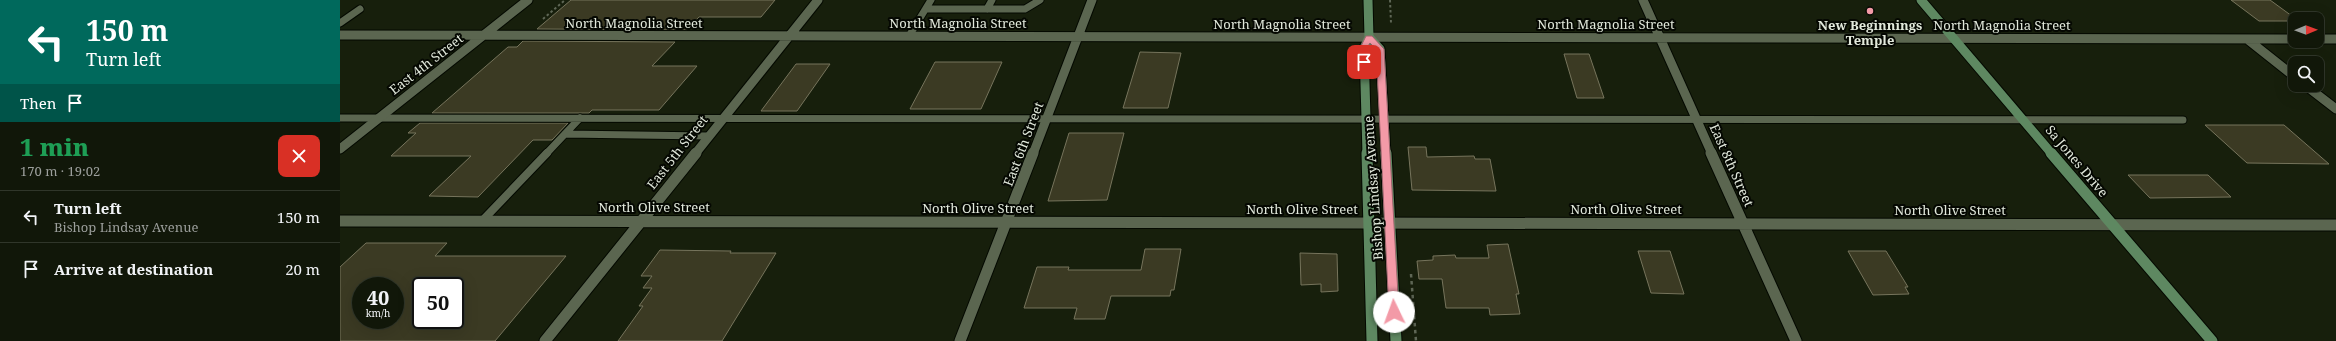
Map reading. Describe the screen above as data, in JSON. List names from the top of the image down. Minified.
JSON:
{"streets":{"main road":["Sa Jones Drive","Bishop Lindsay Avenue"],"street":["North Magnolia Street","East 4th Street","East 6th Street","East 5th Street","East 8th Street","North Olive Street"]},"crossings":[["North Magnolia Street","East 4th Street"],["North Magnolia Street","East 6th Street"],["North Magnolia Street","East 5th Street"],["North Magnolia Street","Sa Jones Drive"],["North Magnolia Street","East 8th Street"],["North Magnolia Street","Bishop Lindsay Avenue"],["East 6th Street","North Olive Street"],["East 5th Street","North Olive Street"],["Sa Jones Drive","North Olive Street"],["East 8th Street","North Olive Street"],["Bishop Lindsay Avenue","North Olive Street"]],"places":["New Beginnings Temple"],"north":"right","page":{"turn":["150 m","Turn left"],"then":"Then","heading":["1 min","170 m · 19:02"],"list":[{"name":"Turn left","note":"Bishop Lindsay Avenue","value":"150 m"},{"name":"Arrive at destination","value":"20 m"}],"speed":"40 km/h","limit":"50"}}
